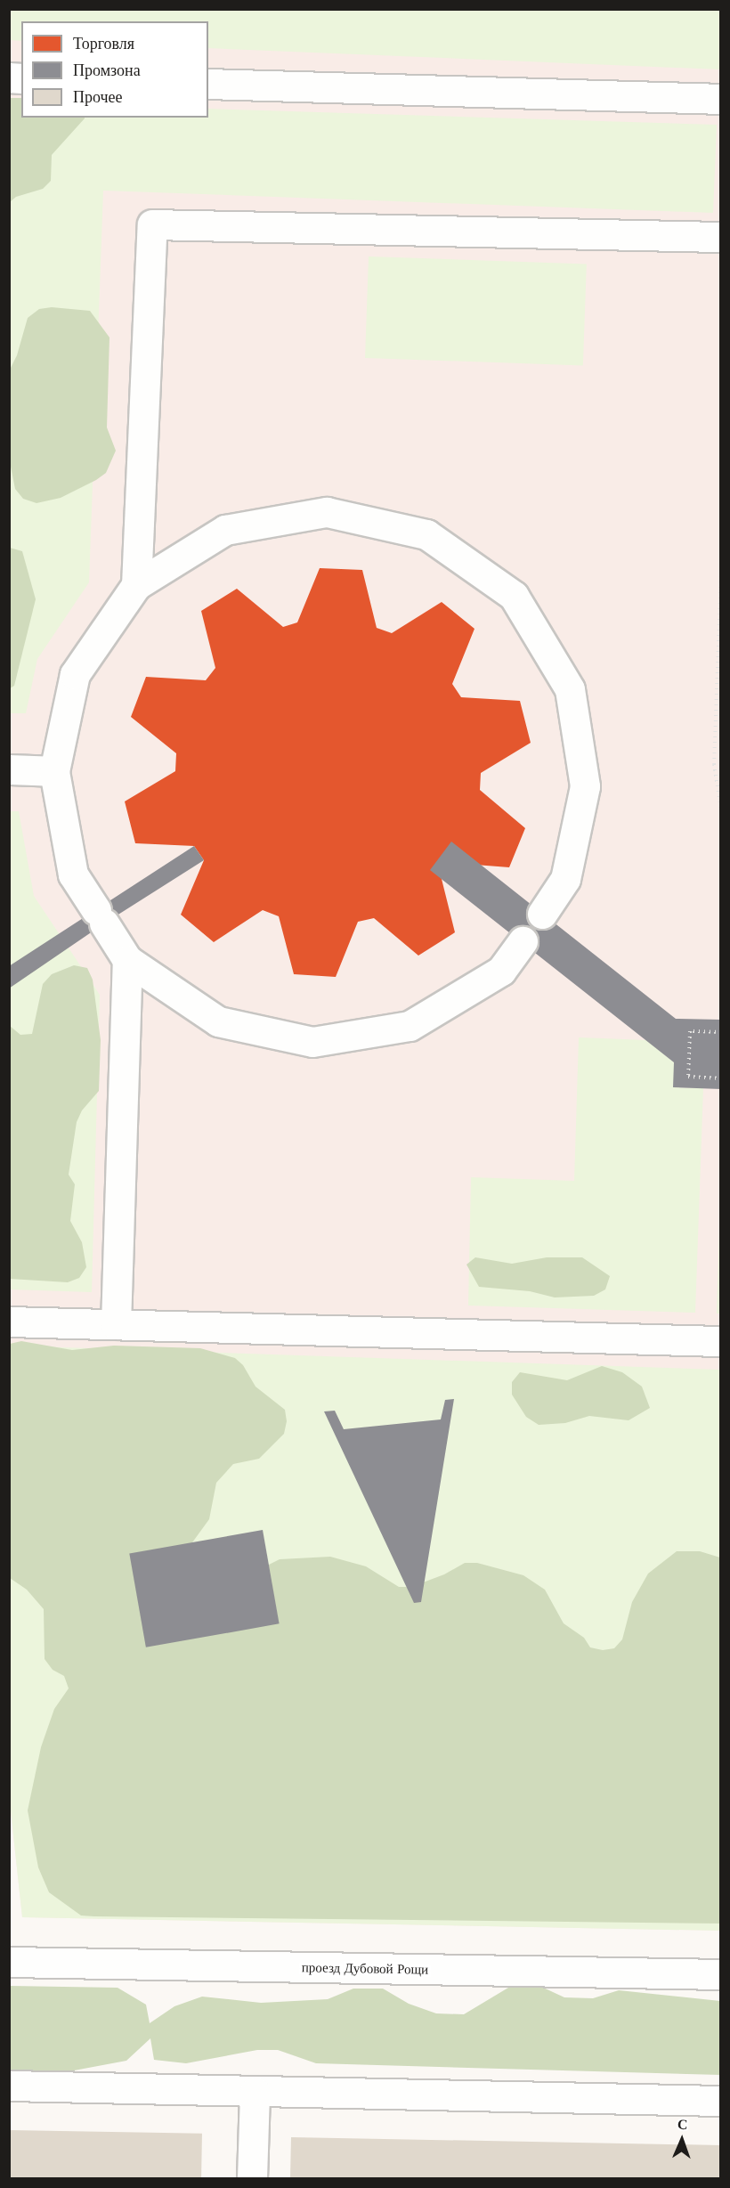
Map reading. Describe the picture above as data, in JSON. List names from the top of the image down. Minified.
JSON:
{"streets":{"street":["проезд Дубовой Рощи"]},"legend":["Торговля","Промзона","Прочее"],"north":"top"}
